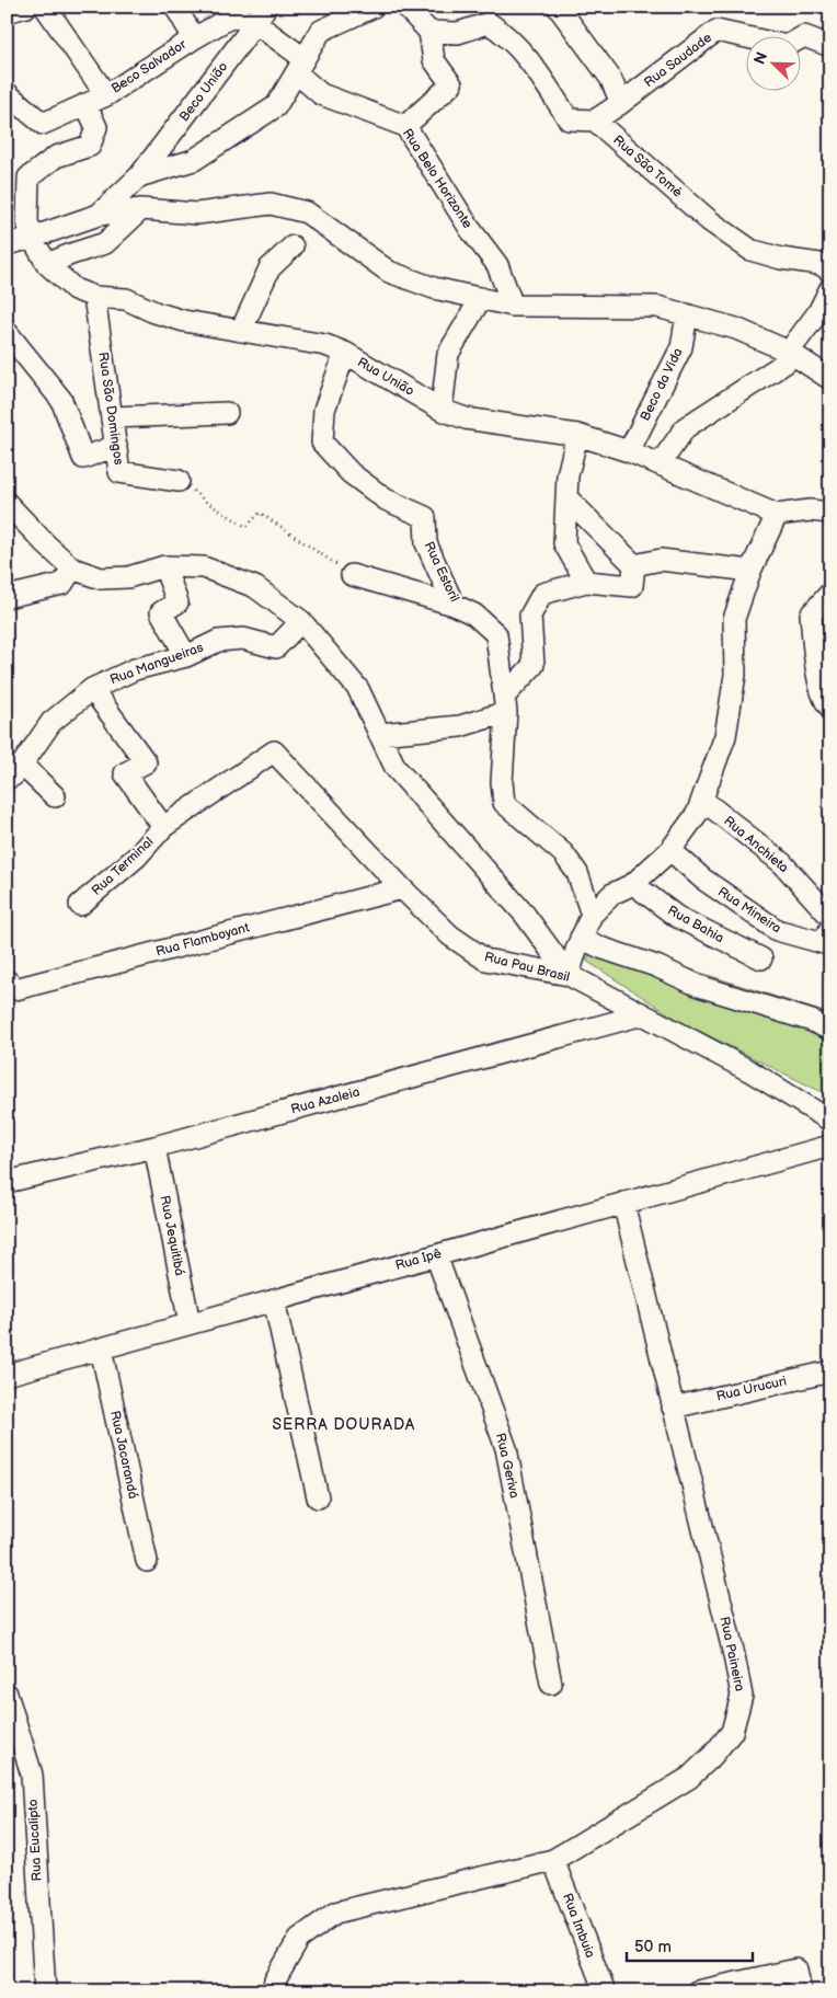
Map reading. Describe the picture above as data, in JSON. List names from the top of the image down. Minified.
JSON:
{"streets":{"street":["Rua Saudade","Beco Salvador","Beco União","Rua São Tomé","Rua Belo Horizonte","Rua União","Beco da Vida","Rua São Domingos","Rua Estoril","Rua Mangueiras","Rua Anchieta","Rua Terminal","Rua Mineira","Rua Bahia","Rua Flamboyant","Rua Pau Brasil","Rua Azaleia","Rua Jequitibá","Rua Ipê","Rua Urucuri","Rua Jacarandá","Rua Geriva","Rua Paineira","Rua Eucalipto","Rua Imbuia"]},"crossings":[["Beco Salvador","Beco União"],["Beco Salvador","Rua Belo Horizonte"],["Beco União","Rua Belo Horizonte"],["Rua União","Beco da Vida"],["Rua União","Rua São Domingos"],["Rua União","Rua Estoril"],["Rua Terminal","Rua Pau Brasil"],["Rua Flamboyant","Rua Pau Brasil"],["Rua Pau Brasil","Rua Azaleia"],["Rua Azaleia","Rua Jequitibá"],["Rua Jequitibá","Rua Ipê"],["Rua Ipê","Rua Jacarandá"],["Rua Ipê","Rua Geriva"],["Rua Ipê","Rua Paineira"],["Rua Urucuri","Rua Paineira"],["Rua Paineira","Rua Imbuia"]],"districts":["SERRA DOURADA"],"scale_bar":"50 m","north":"top left"}
